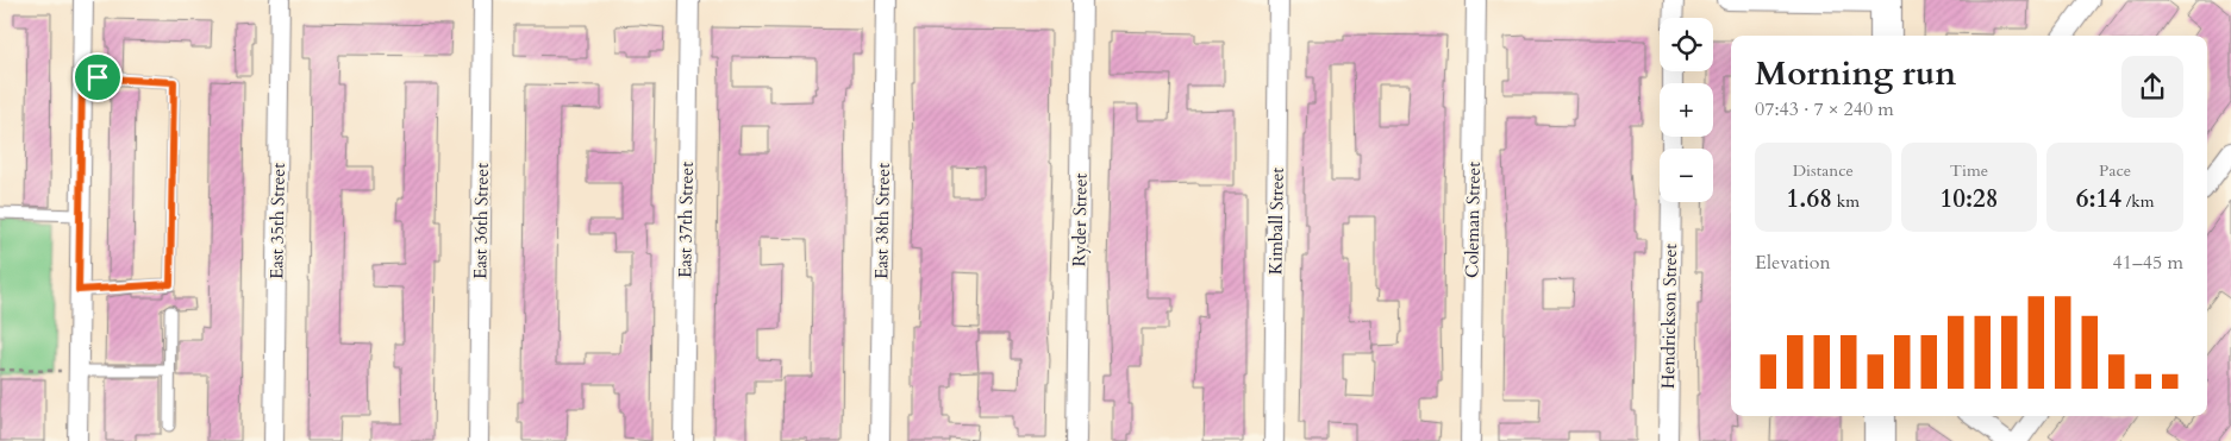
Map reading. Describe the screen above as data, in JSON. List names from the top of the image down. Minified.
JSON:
{"streets":{"street":["East 37th Street","Ryder Street","Coleman Street","East 35th Street","East 36th Street","East 38th Street","Kimball Street","Hendrickson Street"]},"page":{"map_buttons":["+","−"],"heading":["Morning run","07:43 · 7 × 240 m"],"stats":[["Distance","1.68 km"],["Time","10:28"],["Pace","6:14 /km"]],"chart":["Elevation","41–45 m"]}}
